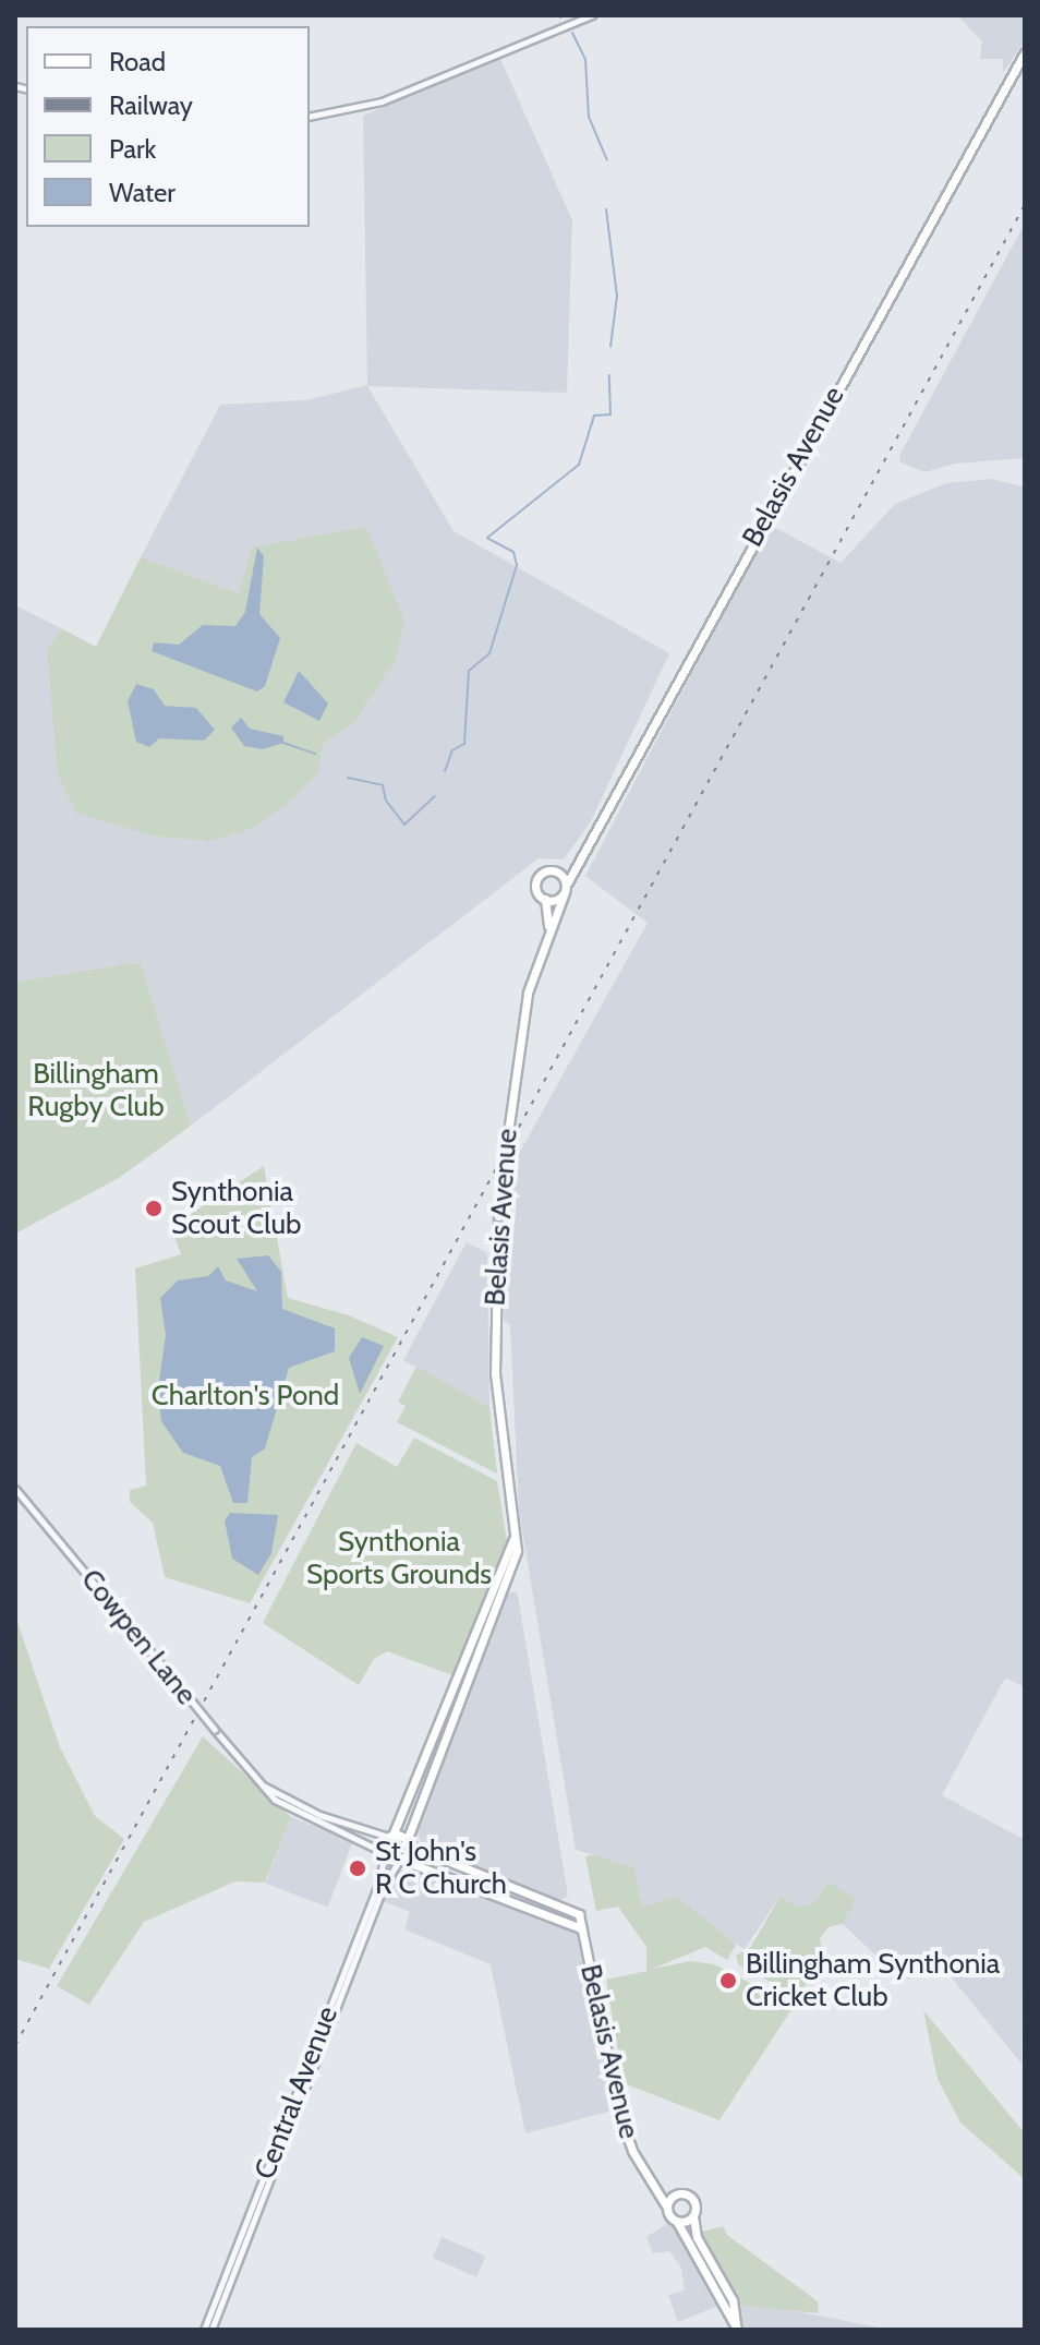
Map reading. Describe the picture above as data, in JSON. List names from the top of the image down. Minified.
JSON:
{"streets":{"main road":["Belasis Avenue","Central Avenue"],"street":["Cowpen Lane"]},"crossings":[["Belasis Avenue","Central Avenue"],["Cowpen Lane","Central Avenue"]],"parks":["Billingham Rugby Club","Charlton's Pond","Synthonia Sports Grounds"],"places":["Synthonia Scout Club","St John's R C Church","Billingham Synthonia Cricket Club"],"legend":["Road","Railway","Park","Water"]}
